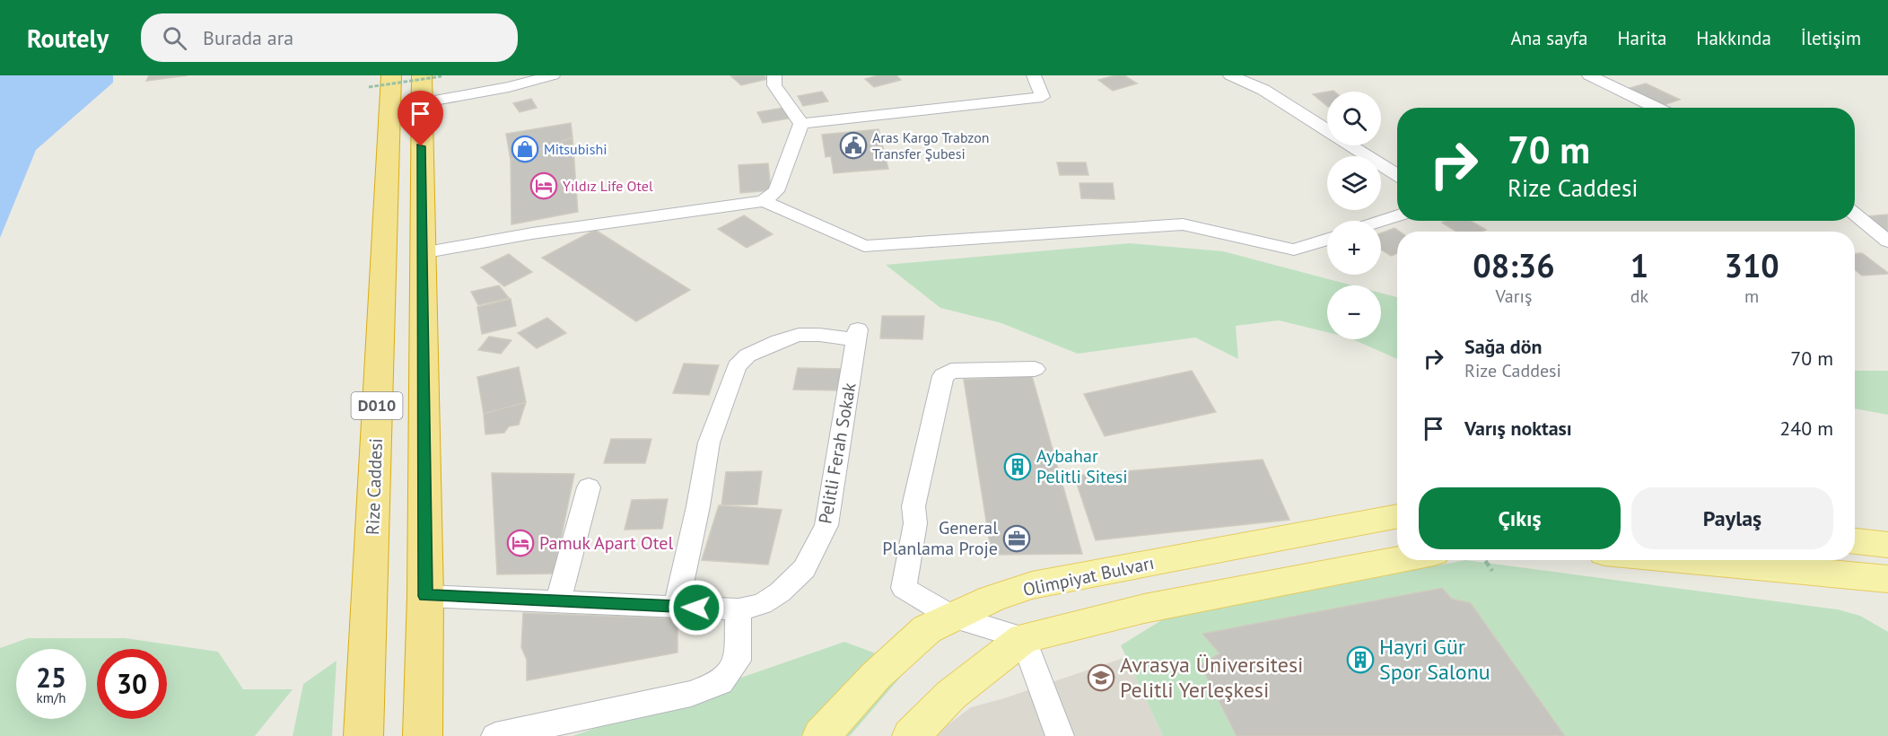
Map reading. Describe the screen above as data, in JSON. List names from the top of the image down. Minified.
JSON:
{"streets":{"highway":["D010","Rize Caddesi"],"main road":["Olimpiyat Bulvarı"],"street":["Pelitli Ferah Sokak"]},"crossings":[["D010","Pelitli Ferah Sokak"]],"places":{"public building":["Aras Kargo Trabzon Transfer Şubesi"],"shop":["Mitsubishi"],"hotel":["Yıldız Life Otel","Pamuk Apart Otel"],"building":["Aybahar Pelitli Sitesi","Hayri Gür Spor Salonu"],"office":["General Planlama Proje"],"school or university":["Avrasya Üniversitesi Pelitli Yerleşkesi"]},"page":{"header":"Routely","search":"Burada ara","nav":["Ana sayfa","Harita","Hakkında","İletişim"],"map_buttons":["+","−"],"turn":["70 m","Rize Caddesi"],"eta":["08:36","Varış","1","dk","310","m"],"list":[{"name":"Sağa dön","note":"Rize Caddesi","value":"70 m"},{"name":"Varış noktası","value":"240 m"}],"buttons":["Çıkış","Paylaş"],"speed":"25 km/h","limit":"30"}}
